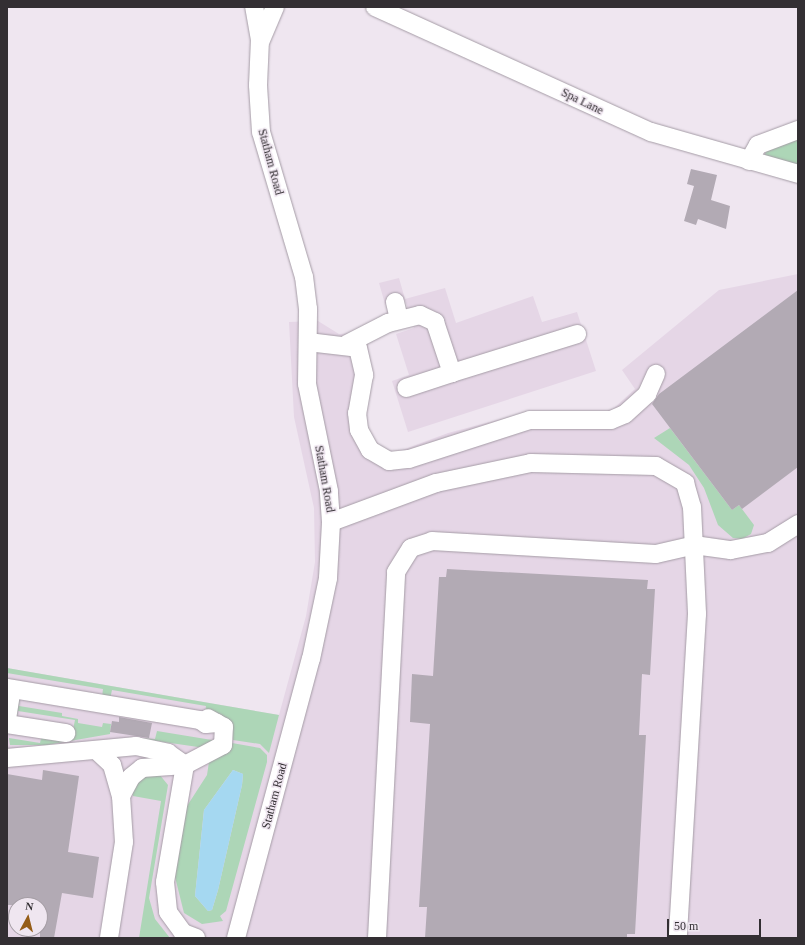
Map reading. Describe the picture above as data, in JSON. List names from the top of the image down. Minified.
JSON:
{"streets":{"street":["Spa Lane","Statham Road"]},"scale_bar":"50 m","north":"top"}
